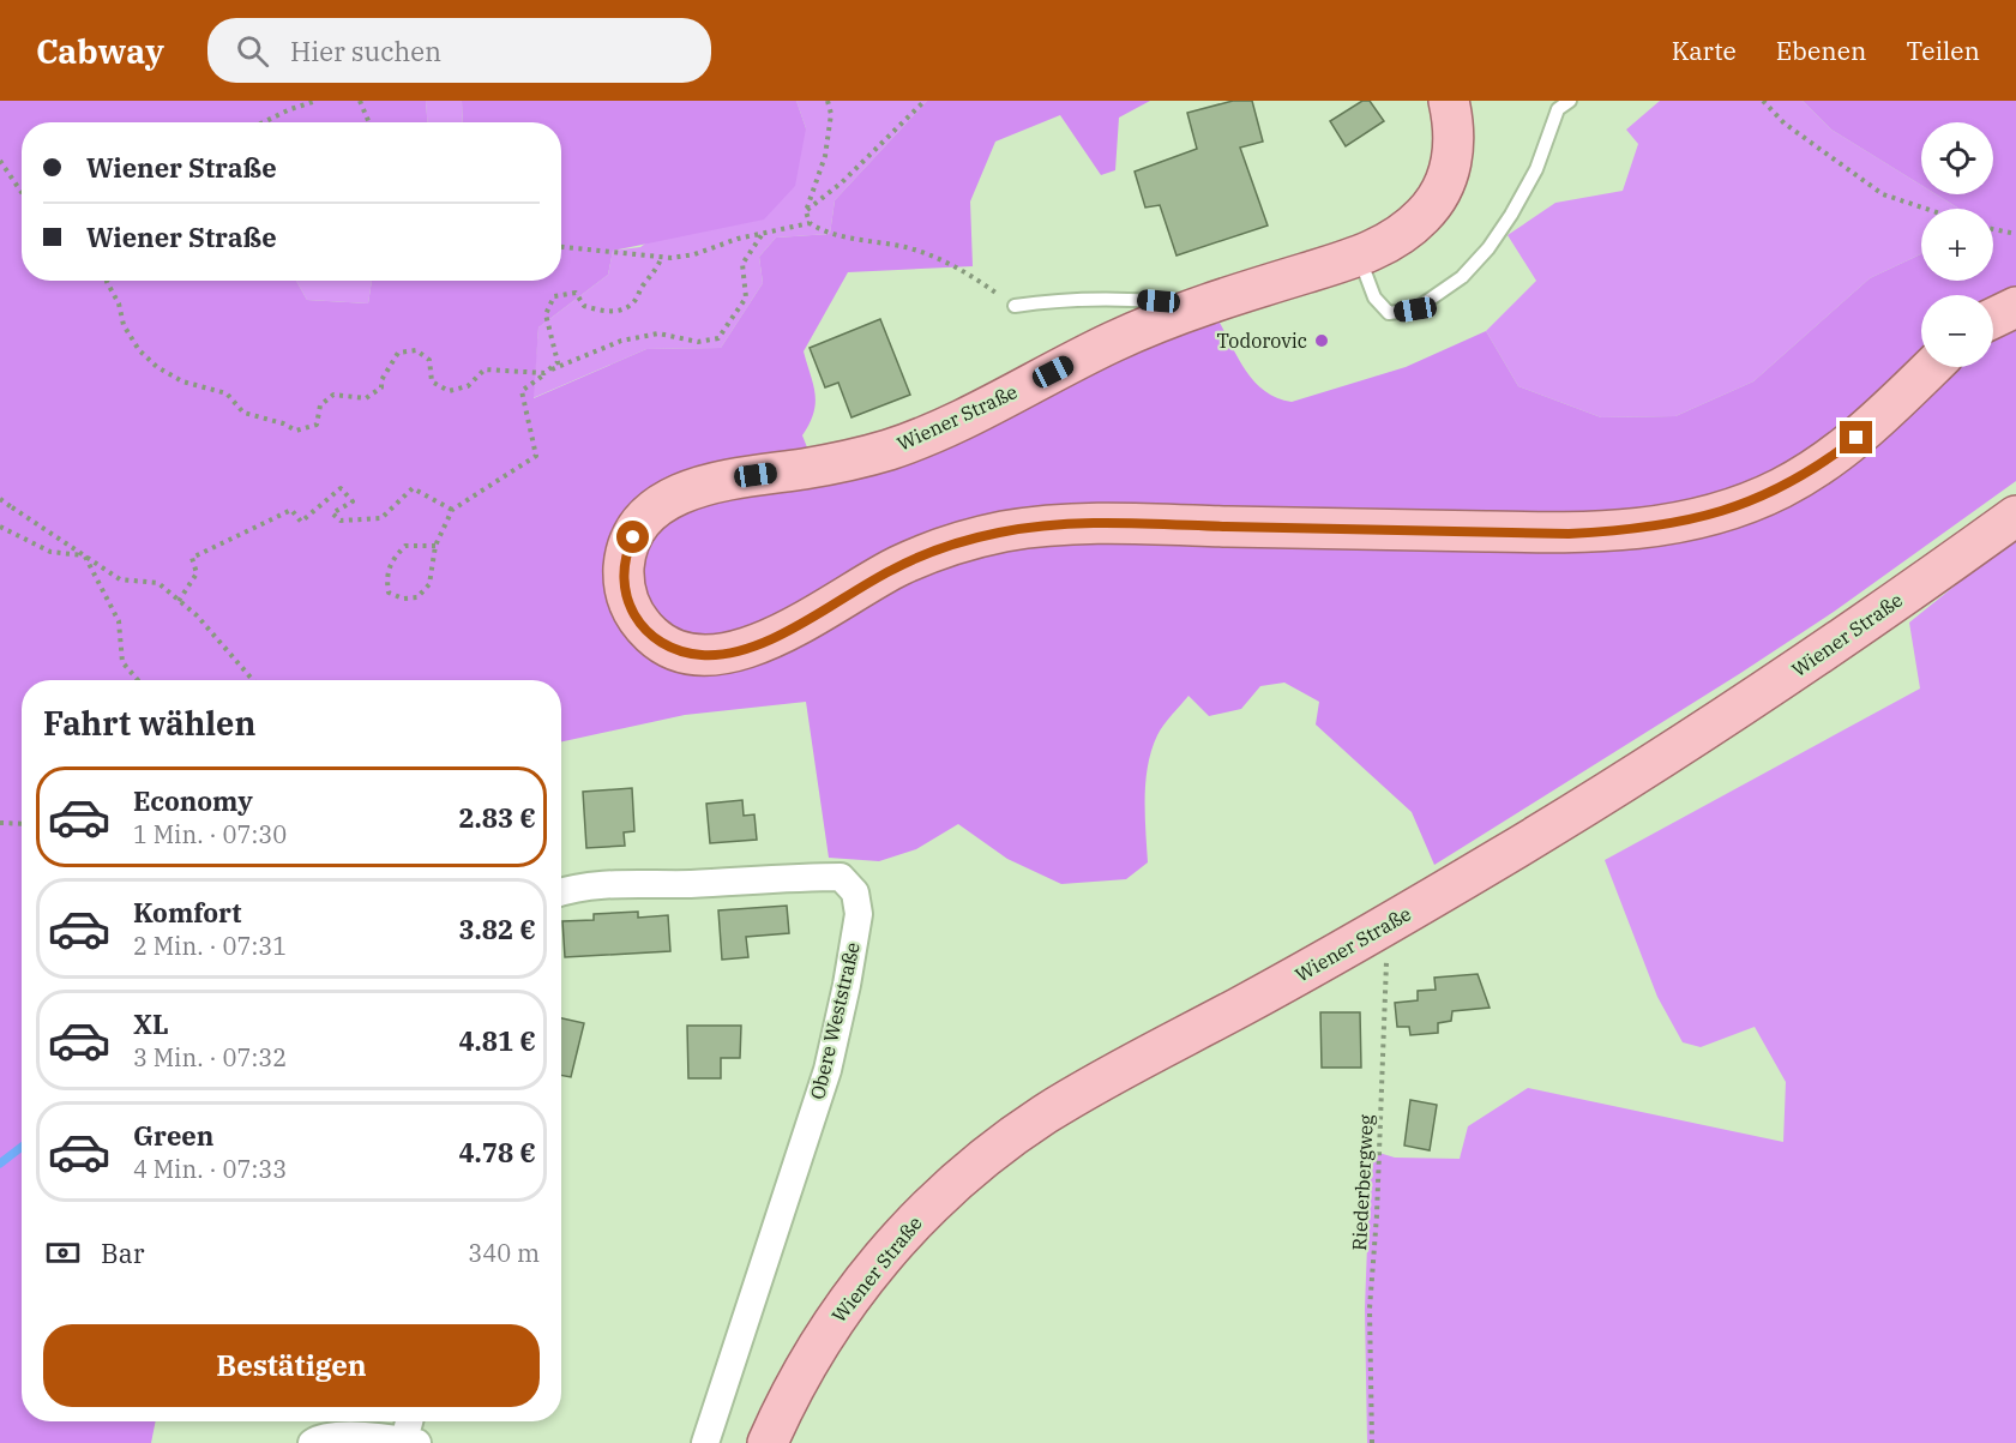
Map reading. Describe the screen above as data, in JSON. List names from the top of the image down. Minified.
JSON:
{"streets":{"main road":["Wiener Straße"],"street":["Obere Weststraße"],"path":["Riederbergweg"]},"crossings":[["Wiener Straße","Riederbergweg"]],"places":["Todorovic"],"page":{"header":"Cabway","search":"Hier suchen","nav":["Karte","Ebenen","Teilen"],"map_buttons":["+","−"],"banner":["Wiener Straße","Wiener Straße"],"heading":"Fahrt wählen","list":[{"name":"Economy","note":"1 Min. · 07:30","value":"2.83 €"},{"name":"Komfort","note":"2 Min. · 07:31","value":"3.82 €"},{"name":"XL","note":"3 Min. · 07:32","value":"4.81 €"},{"name":"Green","note":"4 Min. · 07:33","value":"4.78 €"}],"pay":["Bar","340 m"],"buttons":"Bestätigen"}}
